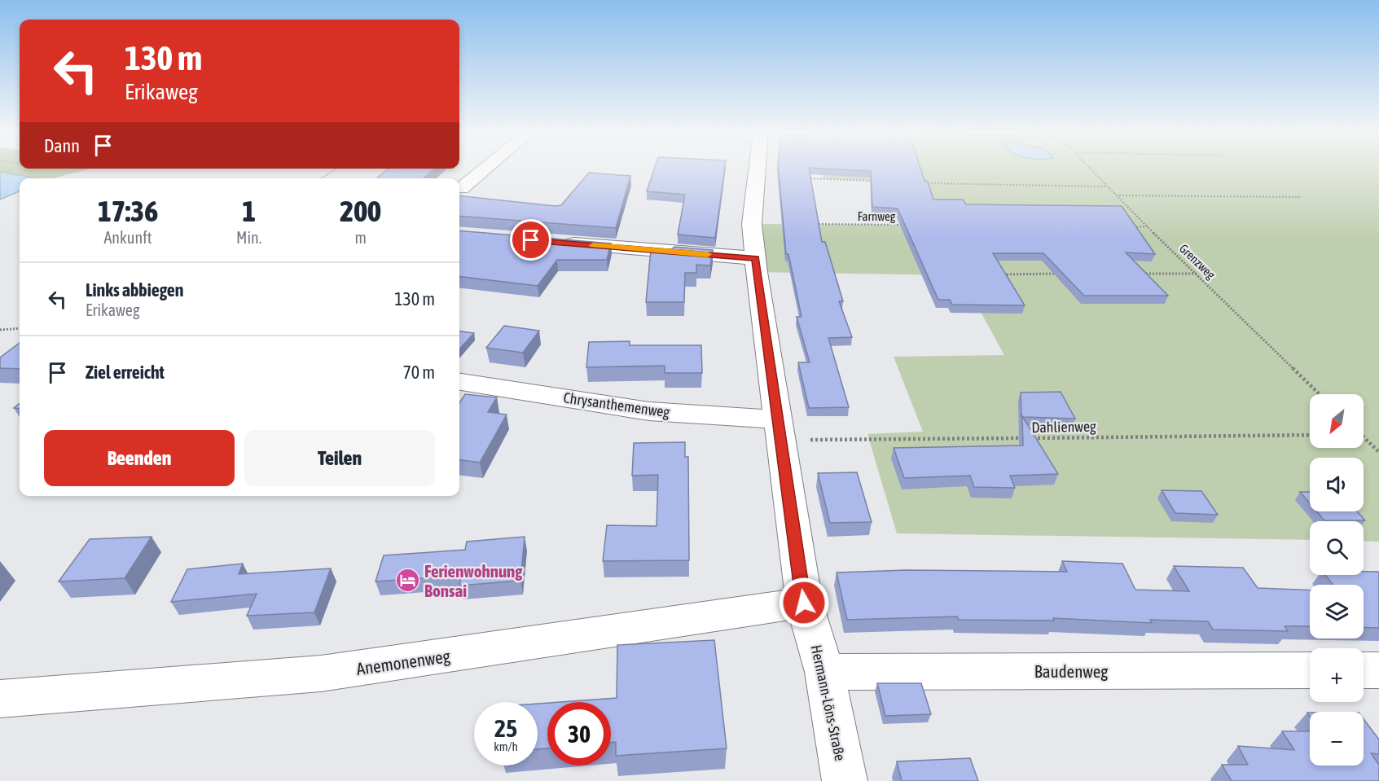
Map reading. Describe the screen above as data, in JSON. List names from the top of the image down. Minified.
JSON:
{"streets":{"street":["Chrysanthemenweg","Anemonenweg","Baudenweg","Hermann-Löns-Straße"],"path":["Farnweg","Grenzweg","Dahlienweg"]},"crossings":[["Chrysanthemenweg","Dahlienweg"],["Chrysanthemenweg","Hermann-Löns-Straße"],["Dahlienweg","Hermann-Löns-Straße"],["Anemonenweg","Hermann-Löns-Straße"],["Baudenweg","Hermann-Löns-Straße"]],"places":{"hotel":["Ferienwohnung Bonsai"]},"north":"bottom left","page":{"turn":["130 m","Erikaweg"],"then":"Dann","eta":["17:36","Ankunft","1","Min.","200","m"],"list":[{"name":"Links abbiegen","note":"Erikaweg","value":"130 m"},{"name":"Ziel erreicht","value":"70 m"}],"map_buttons":["+","−"],"buttons":["Beenden","Teilen"],"speed":"25 km/h","limit":"30"}}
